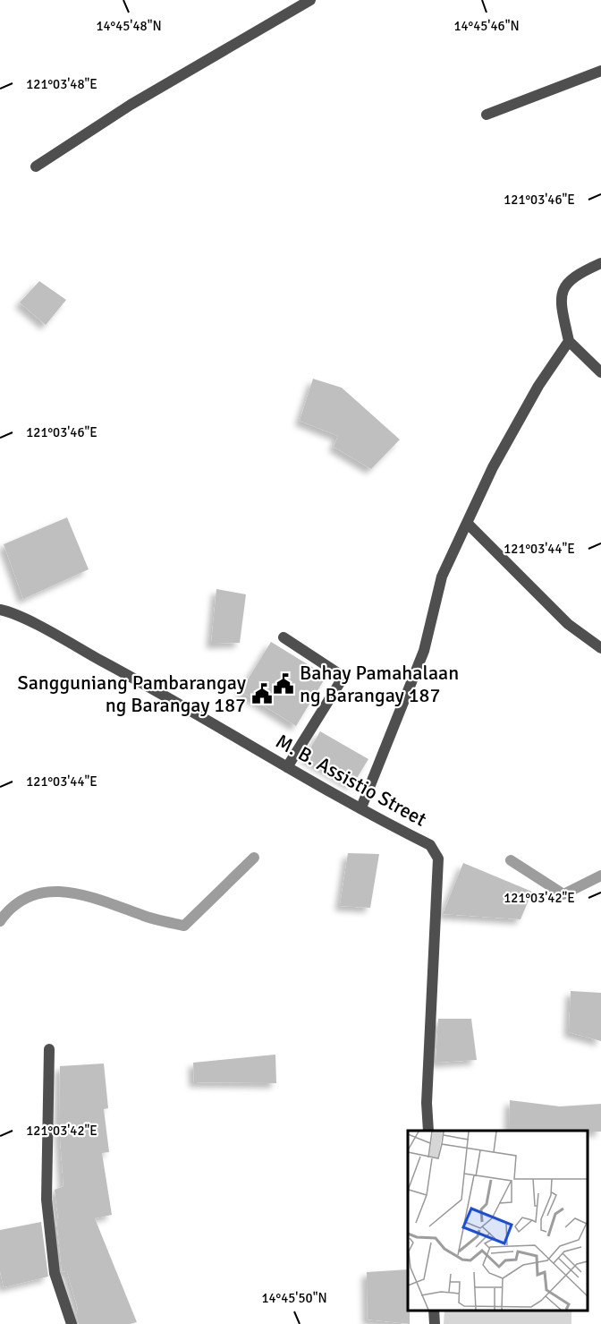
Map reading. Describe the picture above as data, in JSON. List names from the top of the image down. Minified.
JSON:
{"streets":{"street":["M. B. Assistio Street"]},"places":{"public building":["Bahay Pamahalaan ng Barangay 187","Sangguniang Pambarangay ng Barangay 187"]},"coordinates":["14°45'48\"N","14°45'46\"N","121°03'48\"E","121°03'46\"E","121°03'44\"E","121°03'42\"E","14°45'50\"N"]}
